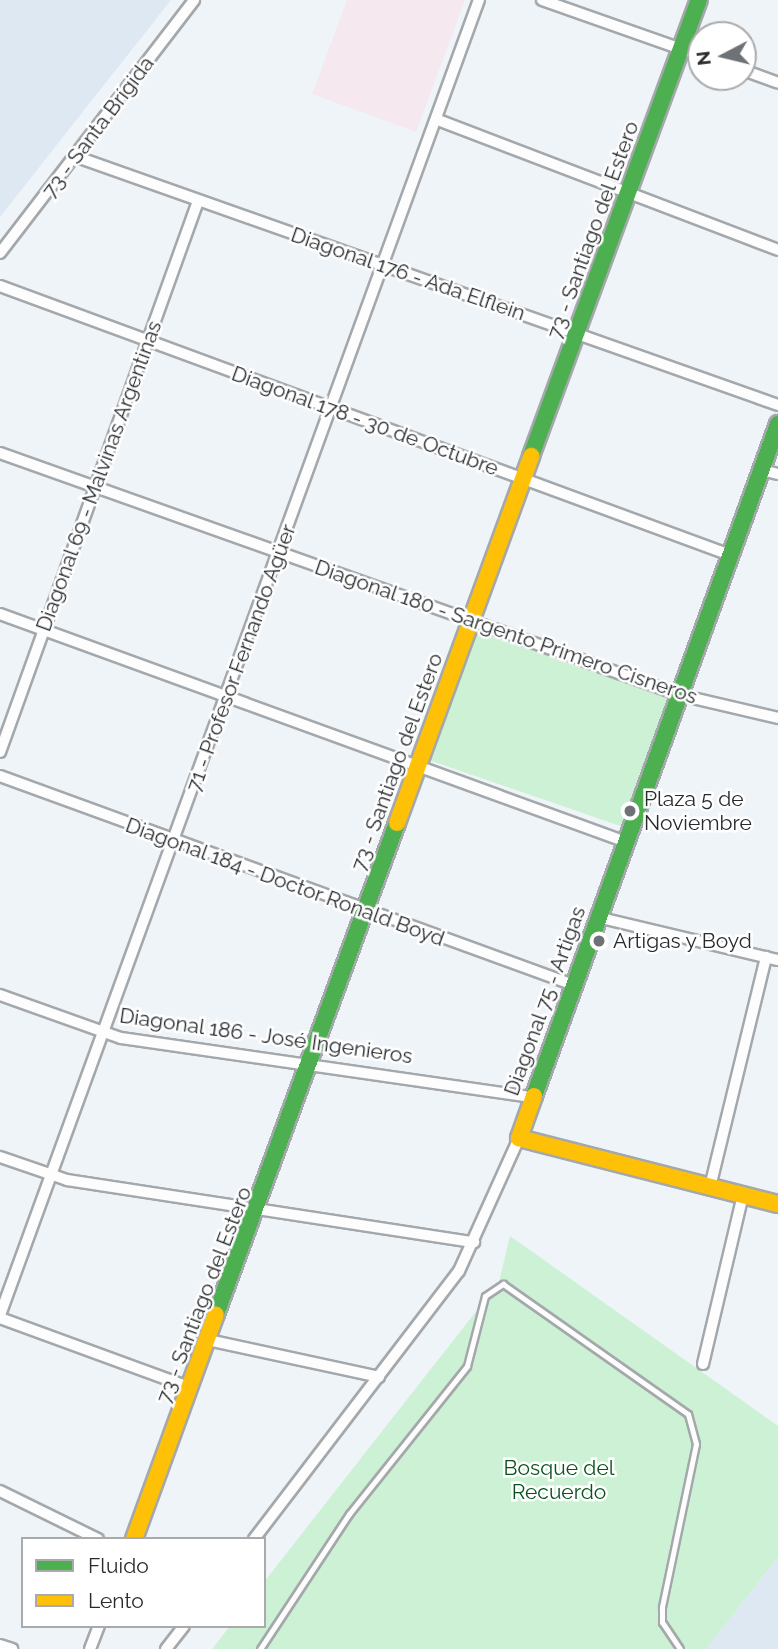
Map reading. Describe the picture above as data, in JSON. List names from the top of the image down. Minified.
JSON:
{"streets":{"street":["73 - Santa Brígida","73 - Santiago del Estero","Diagonal 176 - Ada Elflein","Diagonal 178 - 30 de Octubre","Diagonal 69 - Malvinas Argentinas","Diagonal 180 - Sargento Primero Cisneros","71 - Profesor Fernando Agüer","Diagonal 184 - Doctor Ronald Boyd","Diagonal 75 - Artigas","Diagonal 186 - José Ingenieros"]},"crossings":[["73 - Santa Brígida","Diagonal 176 - Ada Elflein"],["73 - Santiago del Estero","Diagonal 176 - Ada Elflein"],["73 - Santiago del Estero","Diagonal 178 - 30 de Octubre"],["73 - Santiago del Estero","Diagonal 180 - Sargento Primero Cisneros"],["73 - Santiago del Estero","Diagonal 184 - Doctor Ronald Boyd"],["73 - Santiago del Estero","Diagonal 186 - José Ingenieros"],["Diagonal 176 - Ada Elflein","Diagonal 69 - Malvinas Argentinas"],["Diagonal 176 - Ada Elflein","71 - Profesor Fernando Agüer"],["Diagonal 178 - 30 de Octubre","Diagonal 69 - Malvinas Argentinas"],["Diagonal 178 - 30 de Octubre","71 - Profesor Fernando Agüer"],["Diagonal 178 - 30 de Octubre","Diagonal 75 - Artigas"],["Diagonal 69 - Malvinas Argentinas","Diagonal 180 - Sargento Primero Cisneros"],["Diagonal 180 - Sargento Primero Cisneros","71 - Profesor Fernando Agüer"],["Diagonal 180 - Sargento Primero Cisneros","Diagonal 75 - Artigas"],["71 - Profesor Fernando Agüer","Diagonal 184 - Doctor Ronald Boyd"],["71 - Profesor Fernando Agüer","Diagonal 186 - José Ingenieros"],["Diagonal 184 - Doctor Ronald Boyd","Diagonal 75 - Artigas"],["Diagonal 75 - Artigas","Diagonal 186 - José Ingenieros"]],"parks":["Bosque del Recuerdo"],"places":["Plaza 5 de Noviembre","Artigas y Boyd"],"legend":["Fluido","Lento"],"north":"left"}
